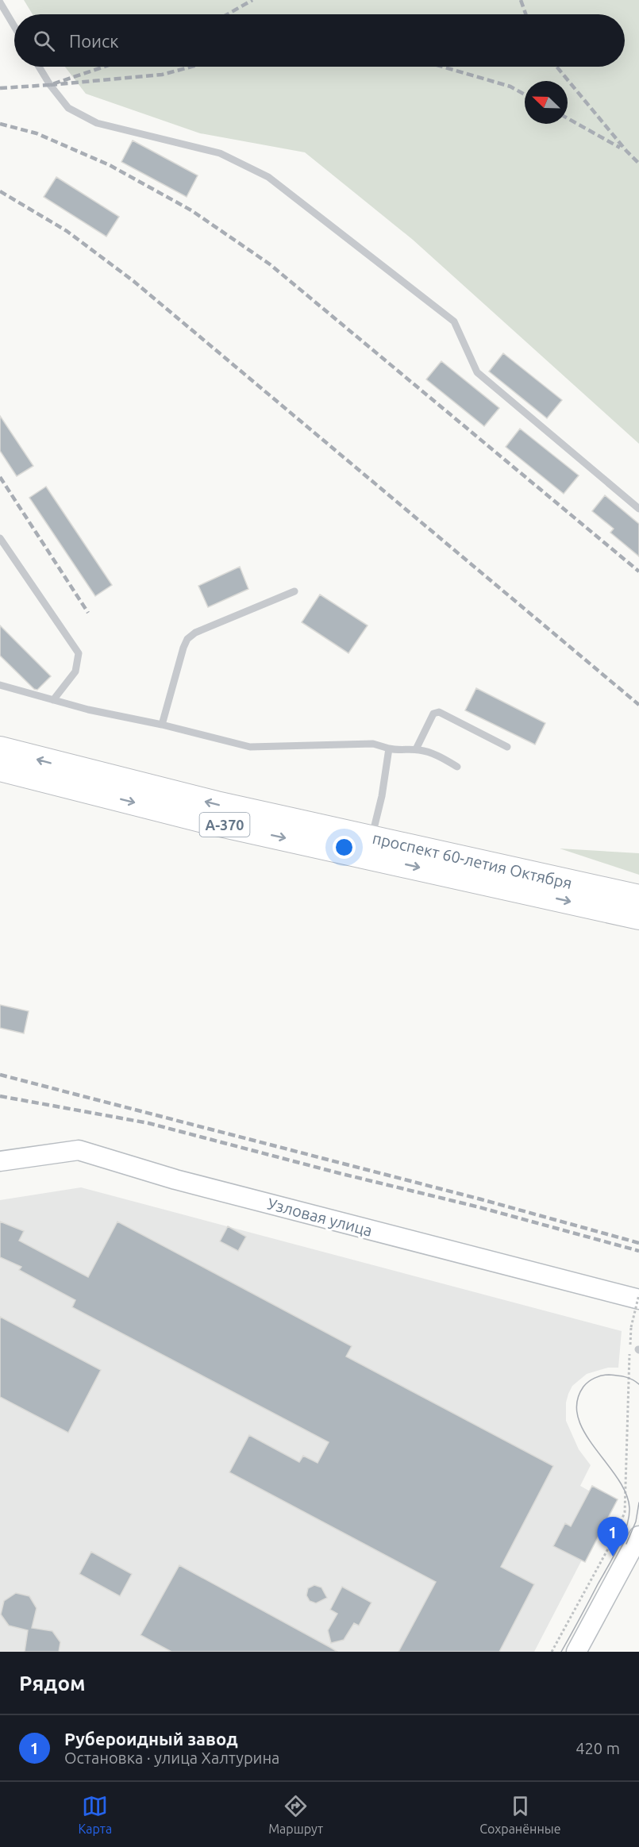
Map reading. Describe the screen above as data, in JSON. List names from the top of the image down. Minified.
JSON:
{"streets":{"highway":["А-370","проспект 60-летия Октября"],"street":["Узловая улица"]},"north":"top left","page":{"search":"Поиск","pins":"1","heading":"Рядом","list":[{"mark":"1","name":"Рубероидный завод","note":"Остановка · улица Халтурина","value":"420 m"}],"nav":["Карта","Маршрут","Сохранённые"]}}
